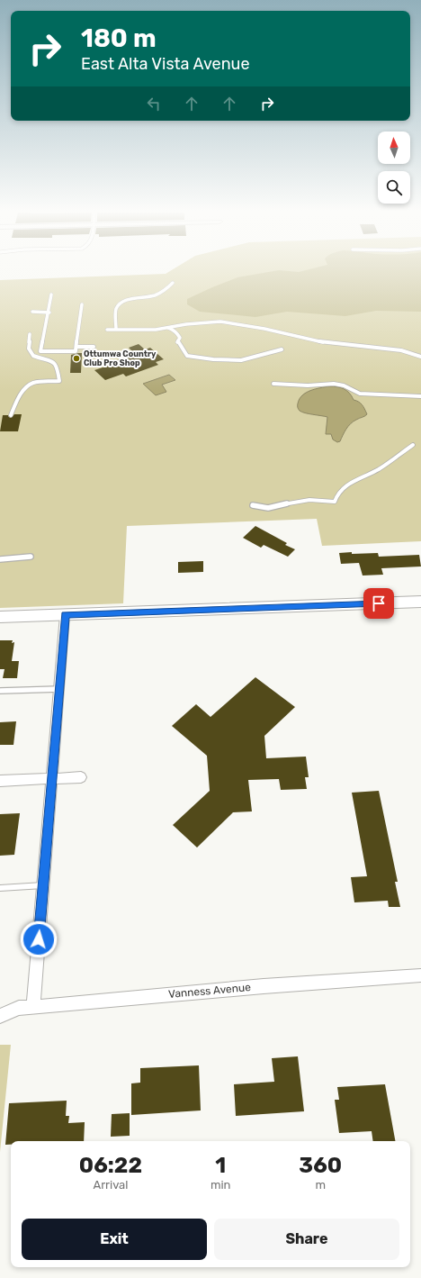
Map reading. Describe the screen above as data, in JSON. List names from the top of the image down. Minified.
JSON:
{"streets":{"street":["Vanness Avenue"]},"places":["Ottumwa Country Club Pro Shop"],"north":"top","page":{"turn":["180 m","East Alta Vista Avenue"],"eta":["06:22","Arrival","1","min","360","m"],"buttons":["Exit","Share"]}}
